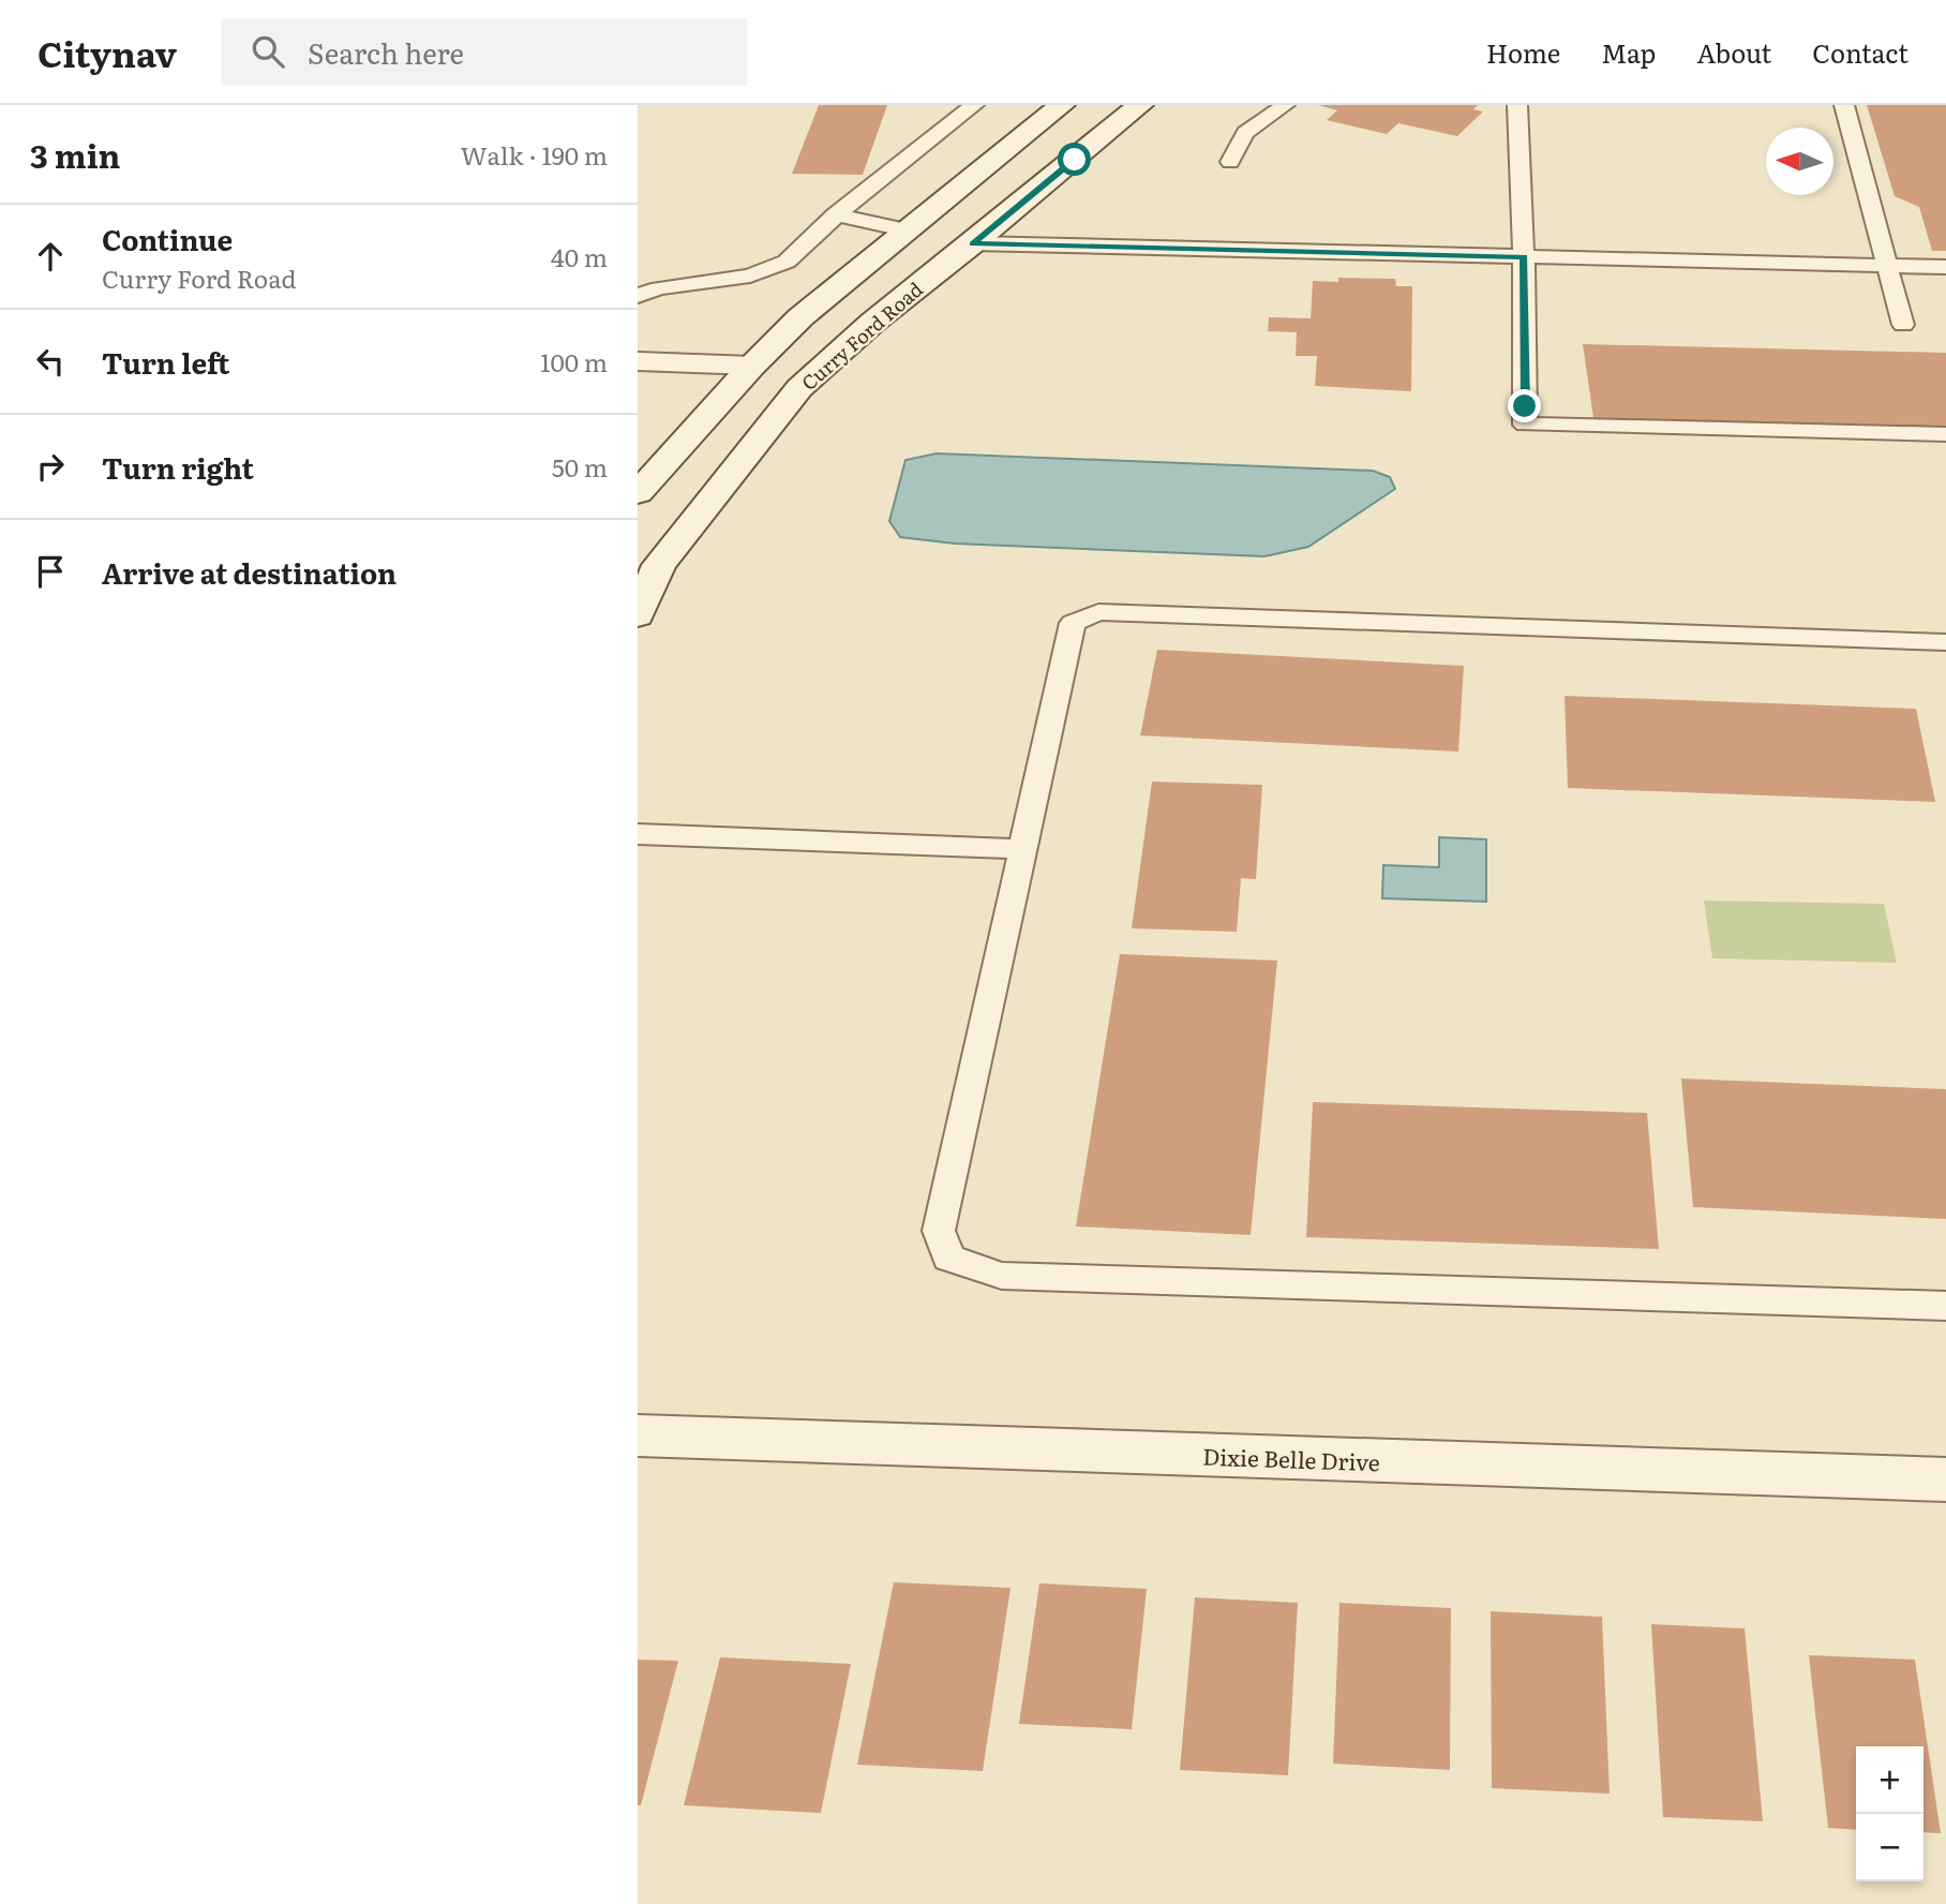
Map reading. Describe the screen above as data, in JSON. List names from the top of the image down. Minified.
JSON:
{"streets":{"main road":["Curry Ford Road","Dixie Belle Drive"]},"north":"left","page":{"header":"Citynav","search":"Search here","nav":["Home","Map","About","Contact"],"heading":["3 min","Walk · 190 m"],"list":[["Continue","Curry Ford Road","40 m"],["Turn left","100 m"],["Turn right","50 m"],"Arrive at destination"],"map_buttons":["+","−"]}}
